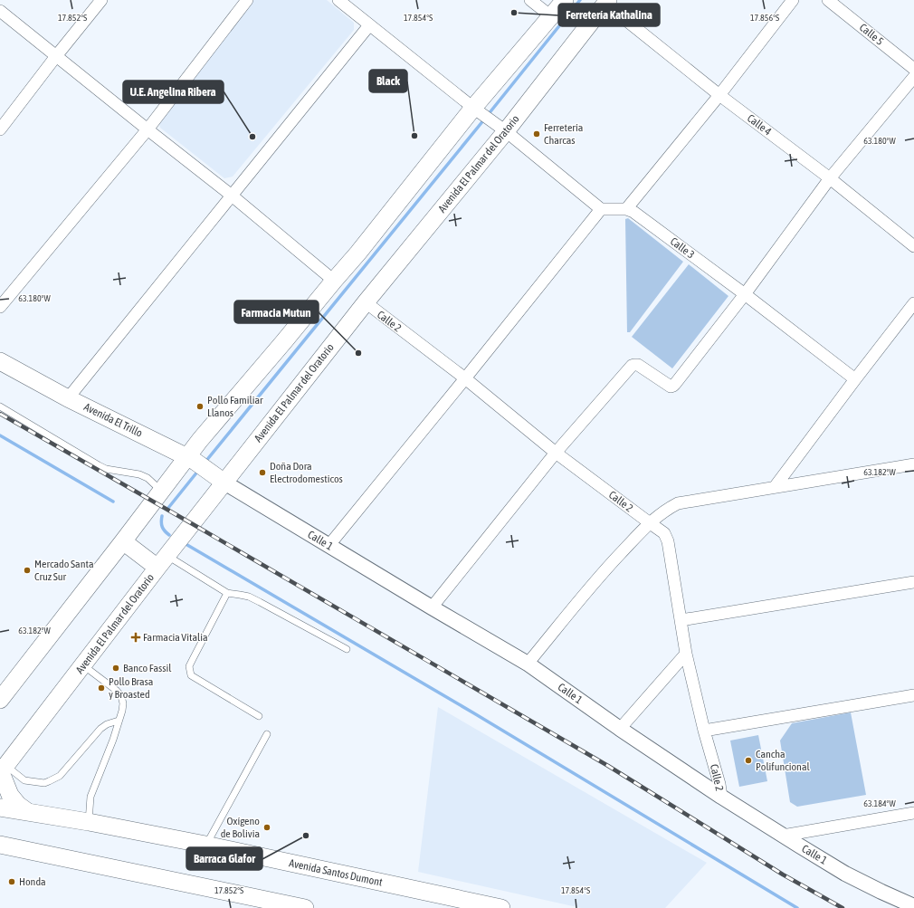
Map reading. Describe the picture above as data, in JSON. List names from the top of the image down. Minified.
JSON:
{"streets":{"main road":["Avenida El Palmar del Oratorio","Avenida El Trillo","Avenida Santos Dumont"],"street":["Calle 5","Calle 4","Calle 3","Calle 2","Calle 1"]},"crossings":[["Calle 4","Avenida El Palmar del Oratorio"],["Avenida El Palmar del Oratorio","Calle 2"],["Avenida El Palmar del Oratorio","Avenida El Trillo"],["Avenida El Palmar del Oratorio","Calle 1"],["Calle 2","Calle 1"],["Avenida El Trillo","Calle 1"]],"places":{"other":["Ferretería Kathalina","Ferretería Charcas","Black","U.E. Angelina Ribera","Farmacia Mutun","Pollo Familiar Llanos","Doña Dora Electrodomesticos","Mercado Santa Cruz Sur","Banco Fassil","Pollo Brasa y Broasted","Cancha Polifuncional","Oxígeno de Bolivia","Barraca Glafor","Honda"],"health":["Farmacia Vitalia"]},"coordinates":["17.852°S","17.854°S","17.856°S","63.180°W","63.182°W","63.184°W"]}
